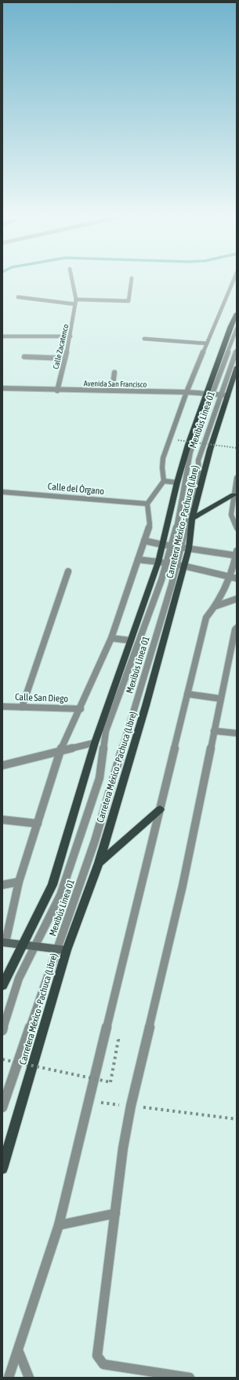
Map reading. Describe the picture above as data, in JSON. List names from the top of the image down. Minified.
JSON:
{"streets":{"main road":["Carretera México - Pachuca (Libre)"],"street":["Calle Zacatenco","Avenida San Francisco","Mexibús Línea 01","Calle del Órgano","Calle San Diego"]},"crossings":[["Calle Zacatenco","Avenida San Francisco"],["Avenida San Francisco","Mexibús Línea 01"],["Avenida San Francisco","Carretera México - Pachuca (Libre)"],["Mexibús Línea 01","Carretera México - Pachuca (Libre)"]]}
